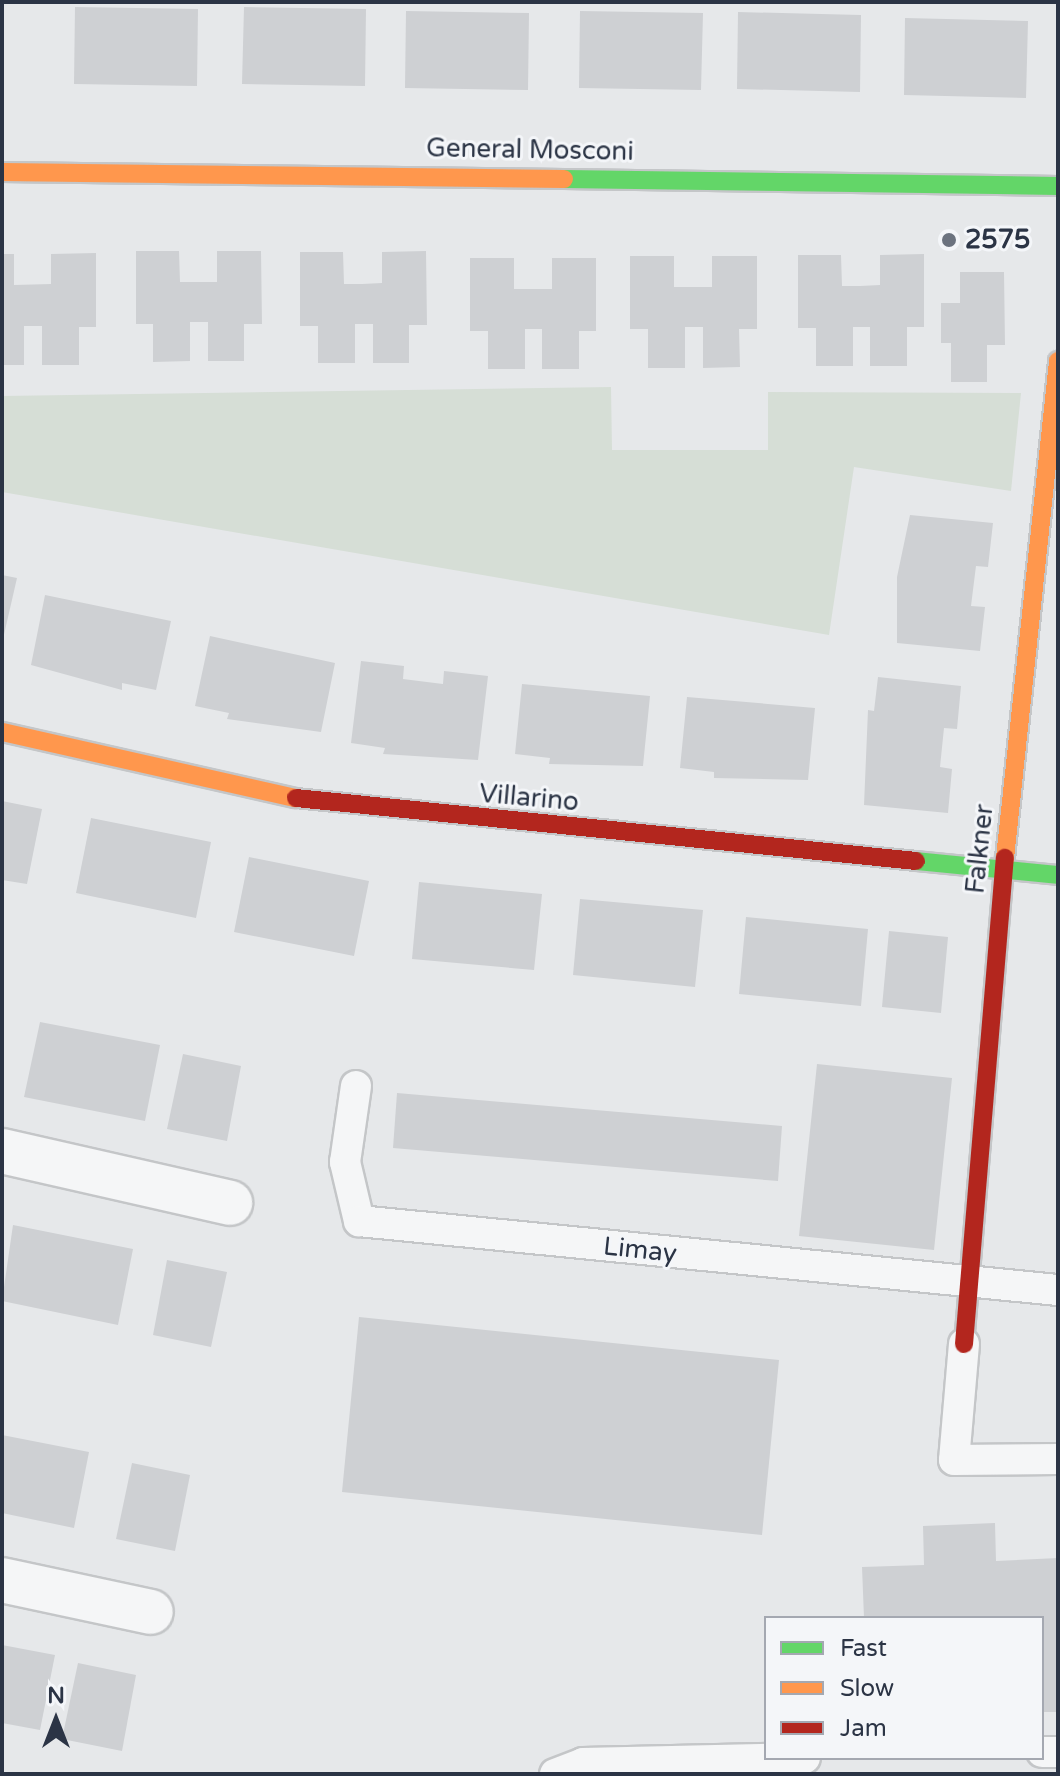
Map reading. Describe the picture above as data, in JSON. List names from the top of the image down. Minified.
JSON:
{"streets":{"street":["General Mosconi","Villarino","Falkner"],"lane":["Limay"]},"crossings":[["Villarino","Falkner"],["Falkner","Limay"]],"places":["2575"],"legend":["Fast","Slow","Jam"],"north":"top"}
